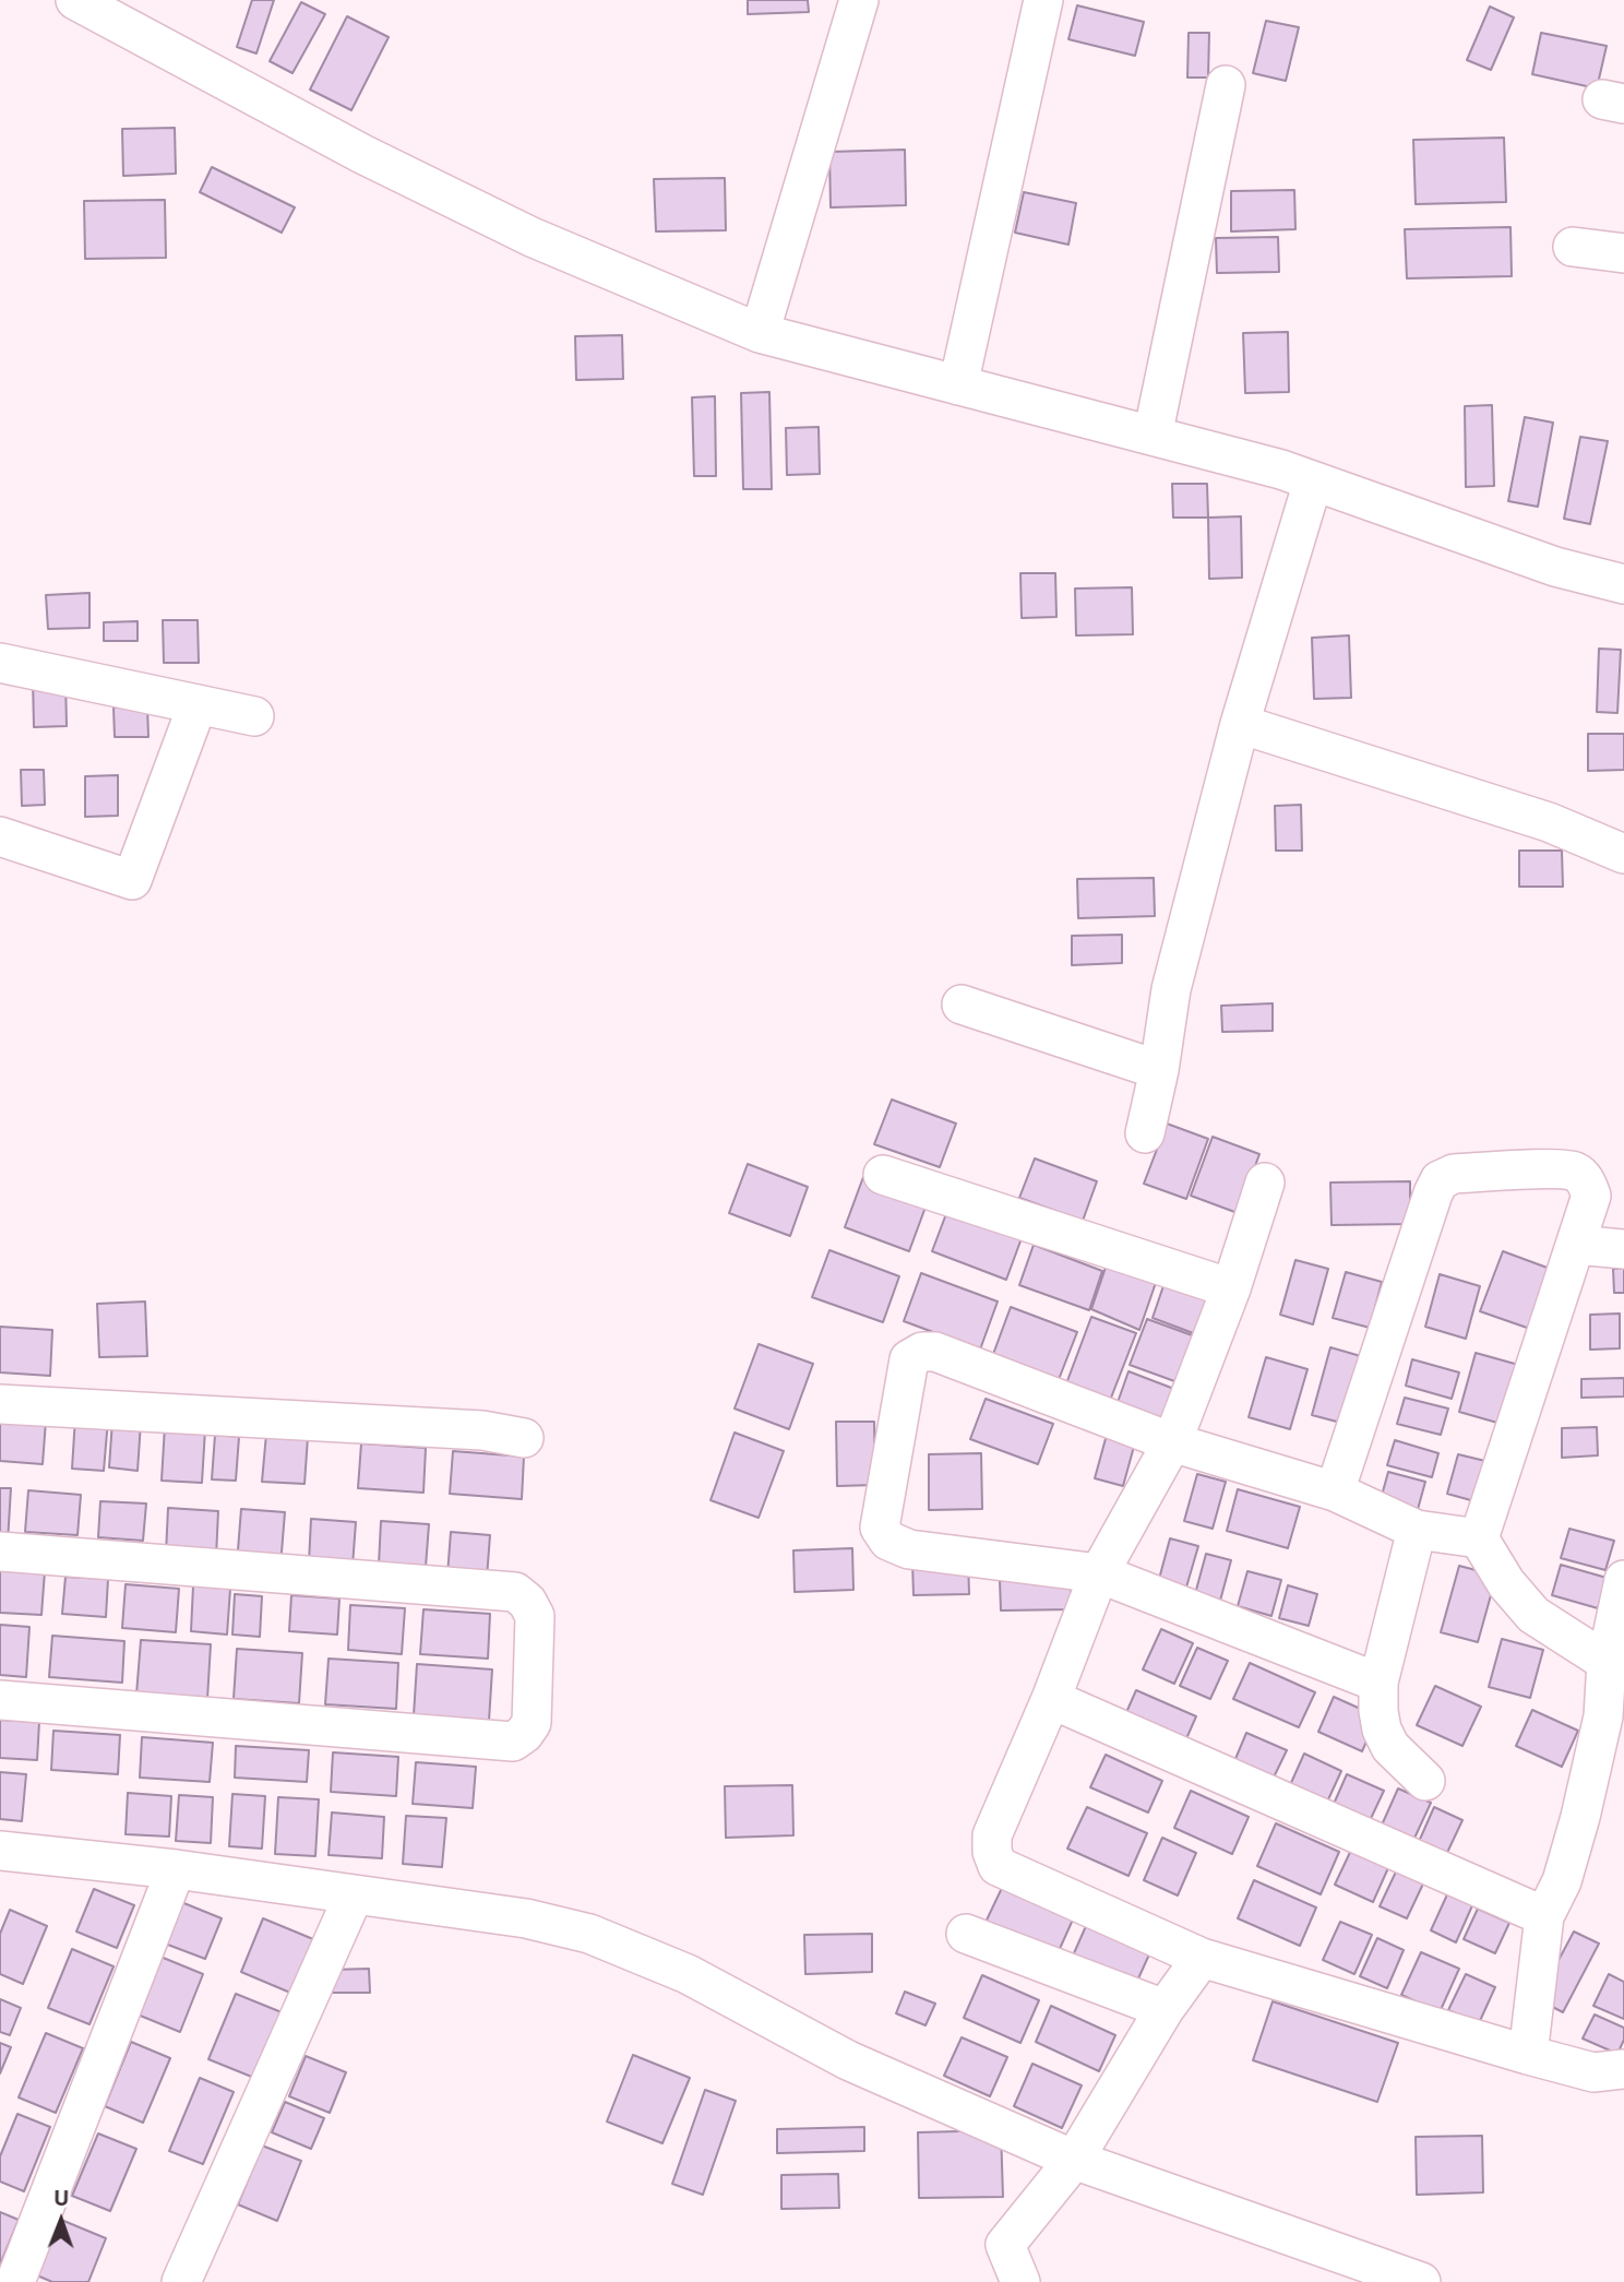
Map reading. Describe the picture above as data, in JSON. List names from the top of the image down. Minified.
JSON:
{"north":"top"}
